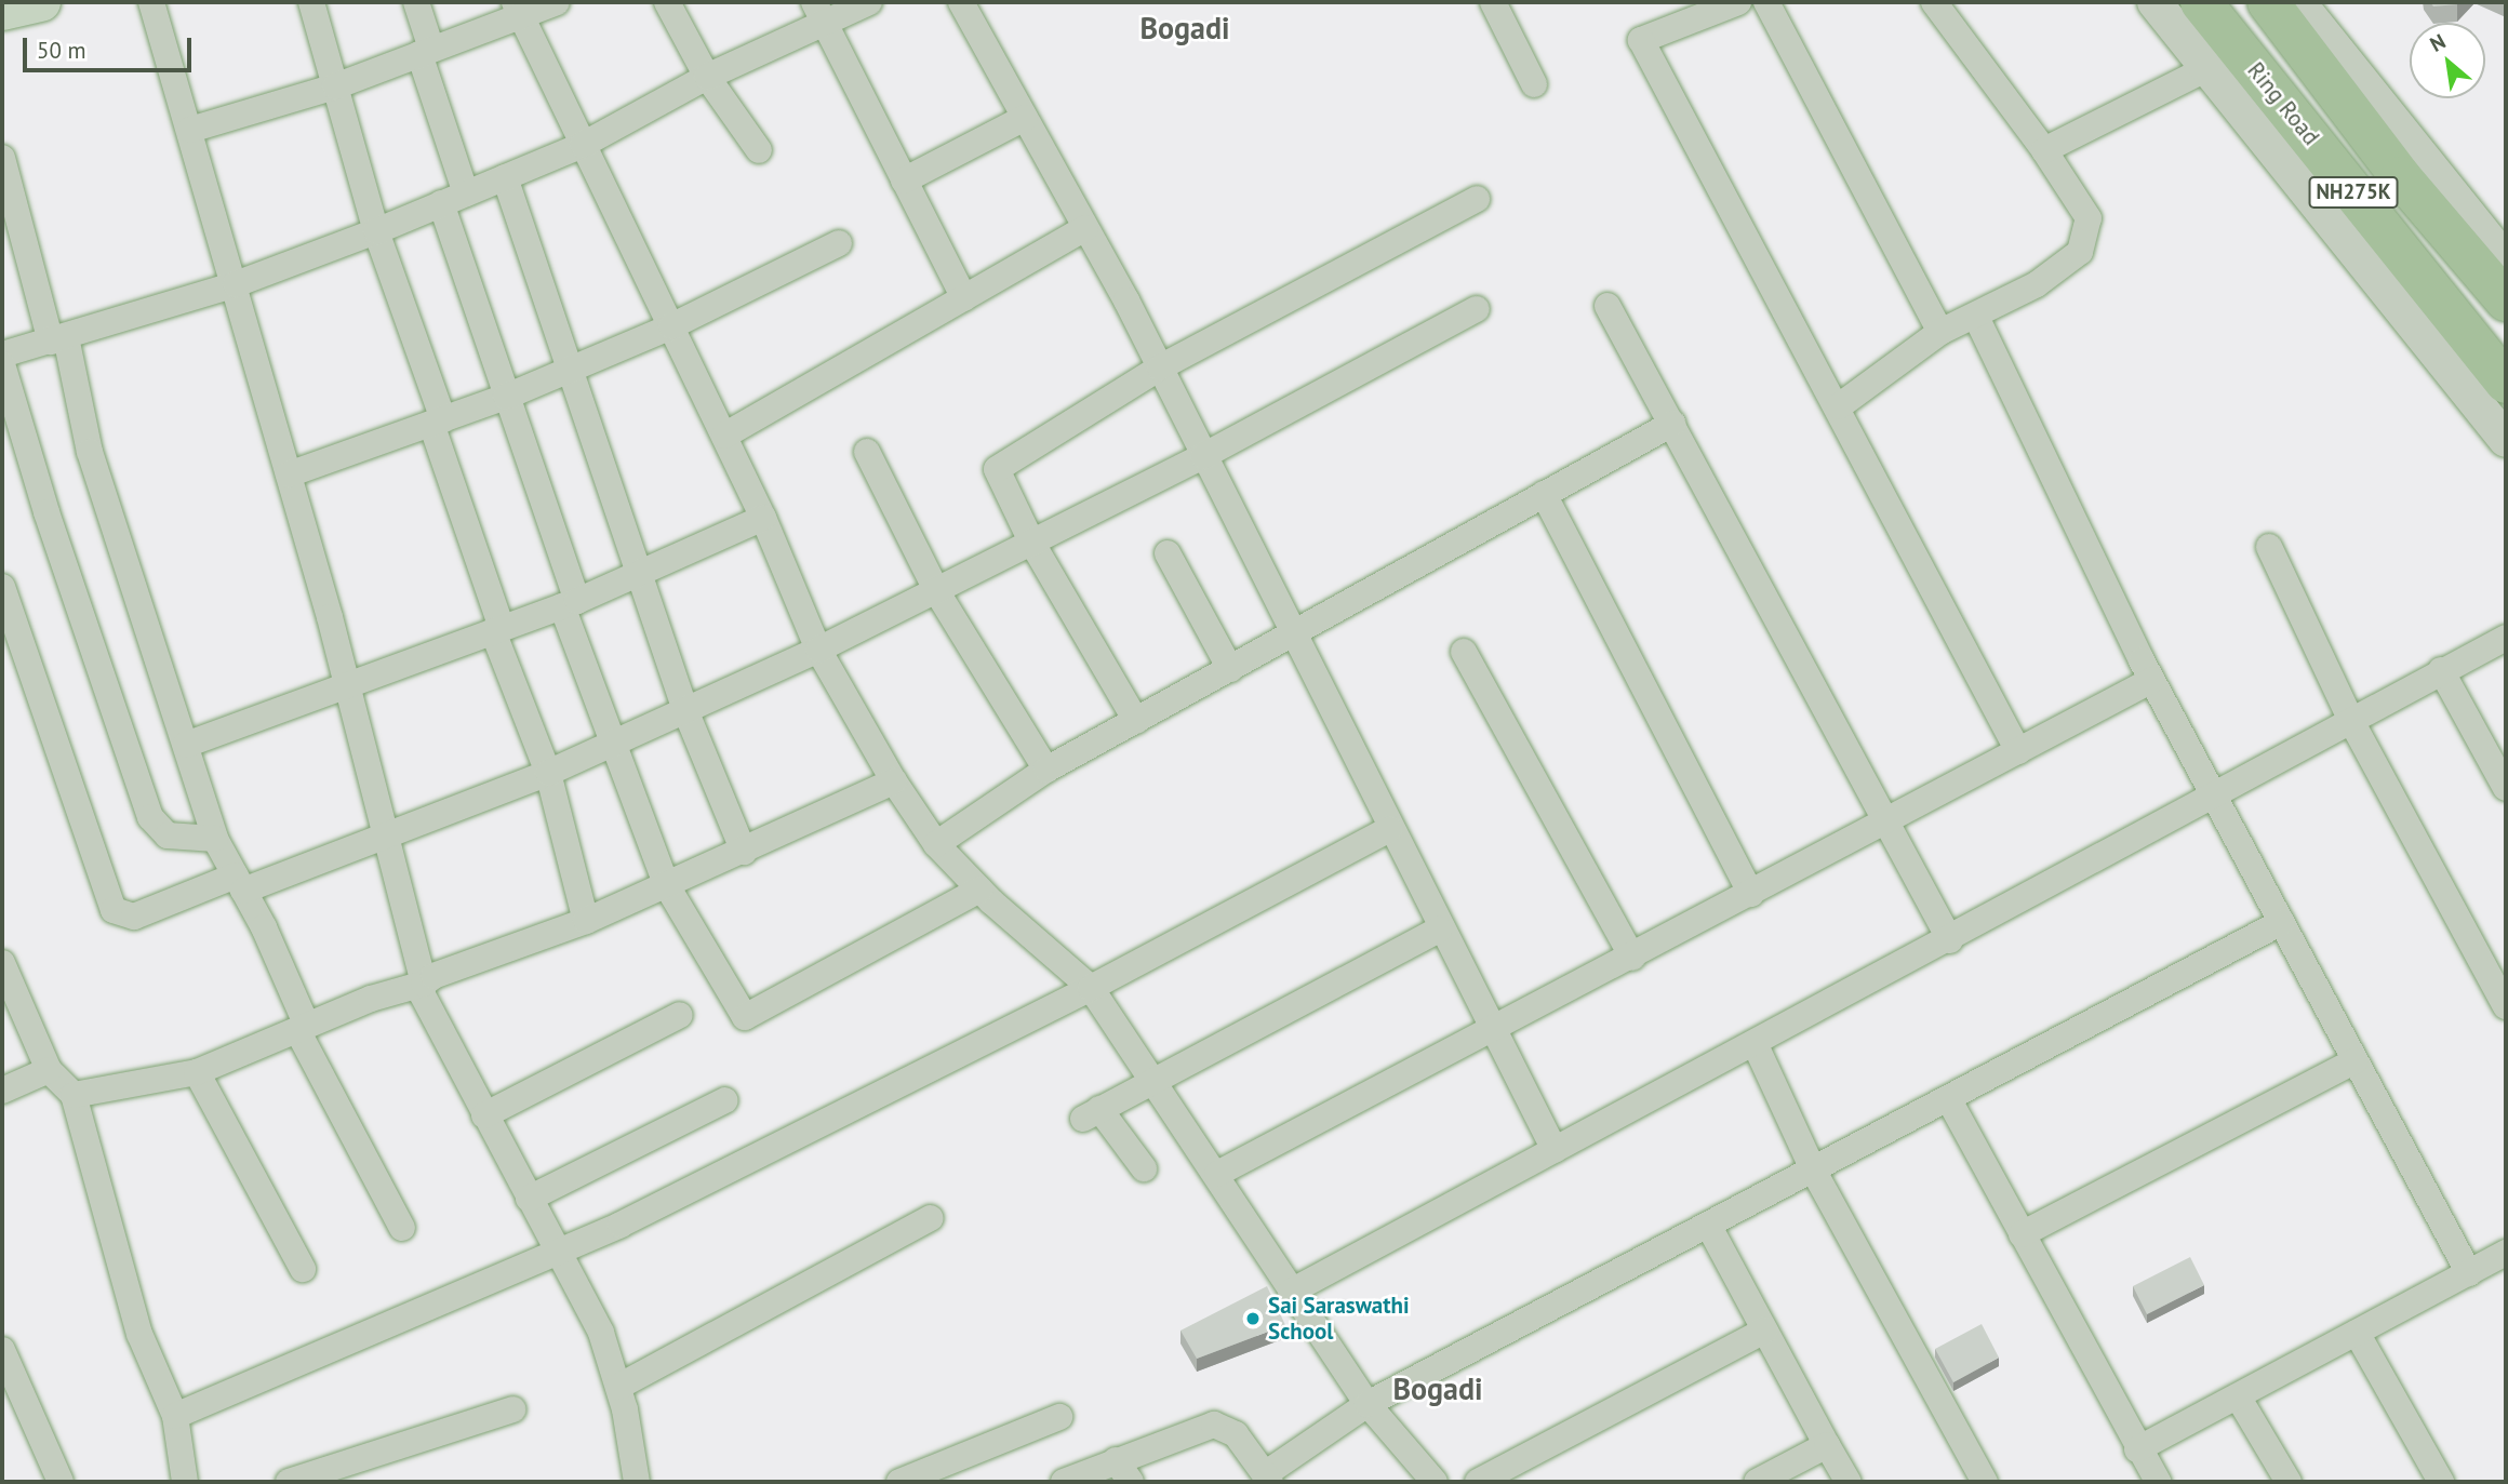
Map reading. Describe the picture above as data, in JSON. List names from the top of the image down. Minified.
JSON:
{"streets":{"highway":["Ring Road","NH275K"]},"districts":["Bogadi","Bogadi"],"places":["Sai Saraswathi School"],"scale_bar":"50 m","north":"top left"}
